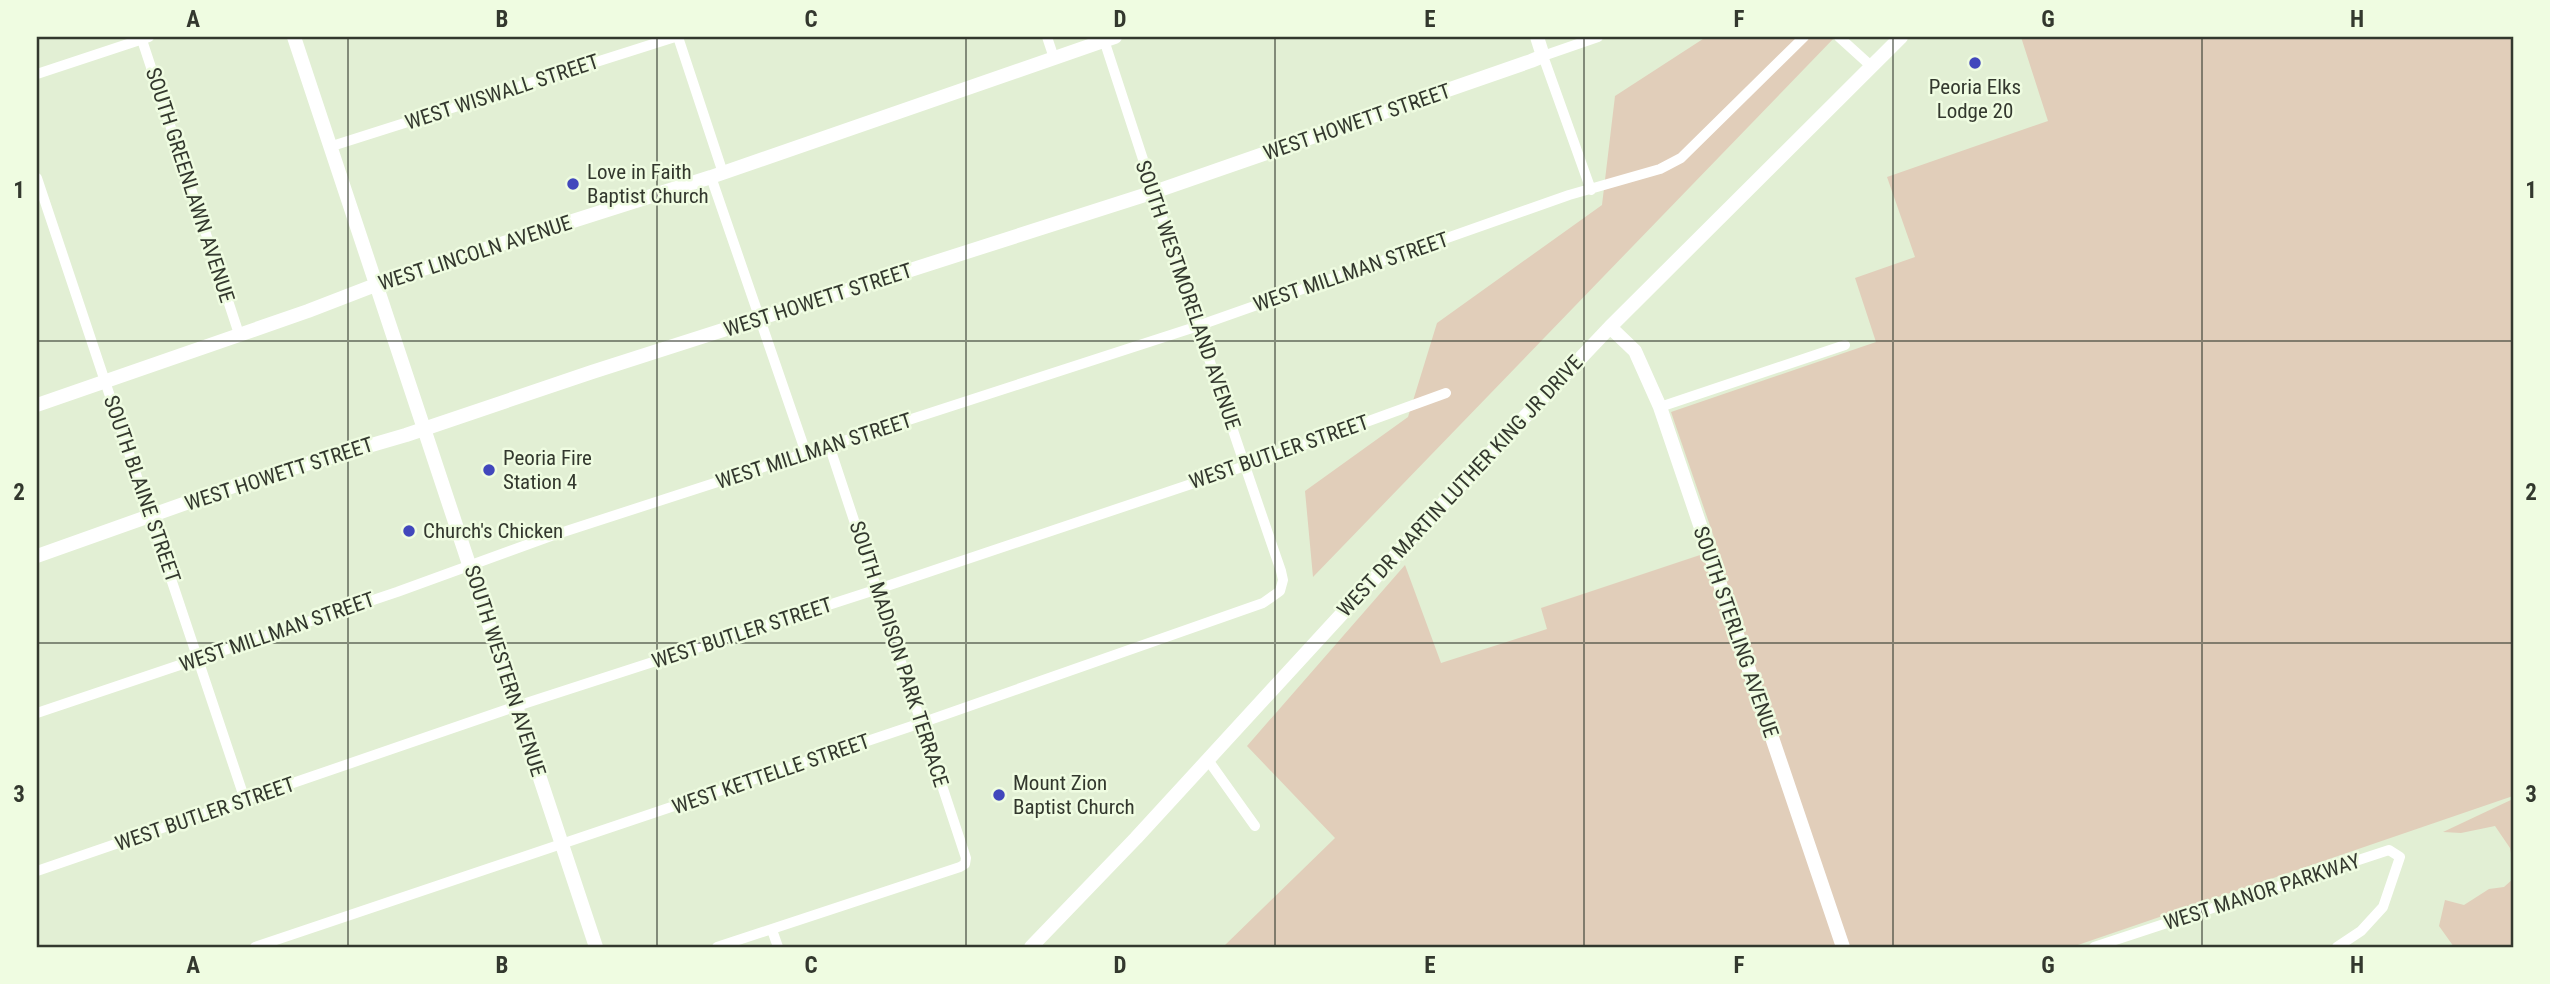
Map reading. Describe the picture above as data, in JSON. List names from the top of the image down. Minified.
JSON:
{"streets":{"main road":["WEST HOWETT STREET","WEST LINCOLN AVENUE","WEST DR MARTIN LUTHER KING JR DRIVE","SOUTH STERLING AVENUE","SOUTH WESTERN AVENUE"],"street":["WEST WISWALL STREET","SOUTH GREENLAWN AVENUE","WEST MILLMAN STREET","SOUTH WESTMORELAND AVENUE","WEST BUTLER STREET","SOUTH BLAINE STREET","SOUTH MADISON PARK TERRACE","WEST KETTELLE STREET","WEST MANOR PARKWAY"]},"crossings":[["WEST WISWALL STREET","SOUTH WESTERN AVENUE"],["WEST HOWETT STREET","SOUTH WESTMORELAND AVENUE"],["WEST HOWETT STREET","SOUTH BLAINE STREET"],["WEST HOWETT STREET","SOUTH WESTERN AVENUE"],["SOUTH GREENLAWN AVENUE","WEST LINCOLN AVENUE"],["WEST LINCOLN AVENUE","SOUTH WESTMORELAND AVENUE"],["WEST LINCOLN AVENUE","SOUTH BLAINE STREET"],["WEST LINCOLN AVENUE","SOUTH WESTERN AVENUE"],["WEST MILLMAN STREET","SOUTH WESTMORELAND AVENUE"],["WEST MILLMAN STREET","SOUTH BLAINE STREET"],["WEST MILLMAN STREET","SOUTH MADISON PARK TERRACE"],["WEST MILLMAN STREET","SOUTH WESTERN AVENUE"],["SOUTH WESTMORELAND AVENUE","WEST BUTLER STREET"],["SOUTH WESTMORELAND AVENUE","WEST KETTELLE STREET"],["WEST BUTLER STREET","SOUTH BLAINE STREET"],["WEST BUTLER STREET","SOUTH MADISON PARK TERRACE"],["WEST BUTLER STREET","SOUTH WESTERN AVENUE"],["WEST DR MARTIN LUTHER KING JR DRIVE","SOUTH STERLING AVENUE"],["SOUTH MADISON PARK TERRACE","WEST KETTELLE STREET"],["SOUTH WESTERN AVENUE","WEST KETTELLE STREET"]],"places":["Peoria Elks Lodge 20","Love in Faith Baptist Church","Peoria Fire Station 4","Church's Chicken","Mount Zion Baptist Church"],"grid":{"columns":["A","B","C","D","E","F","G","H"],"rows":["1","2","3"]}}
